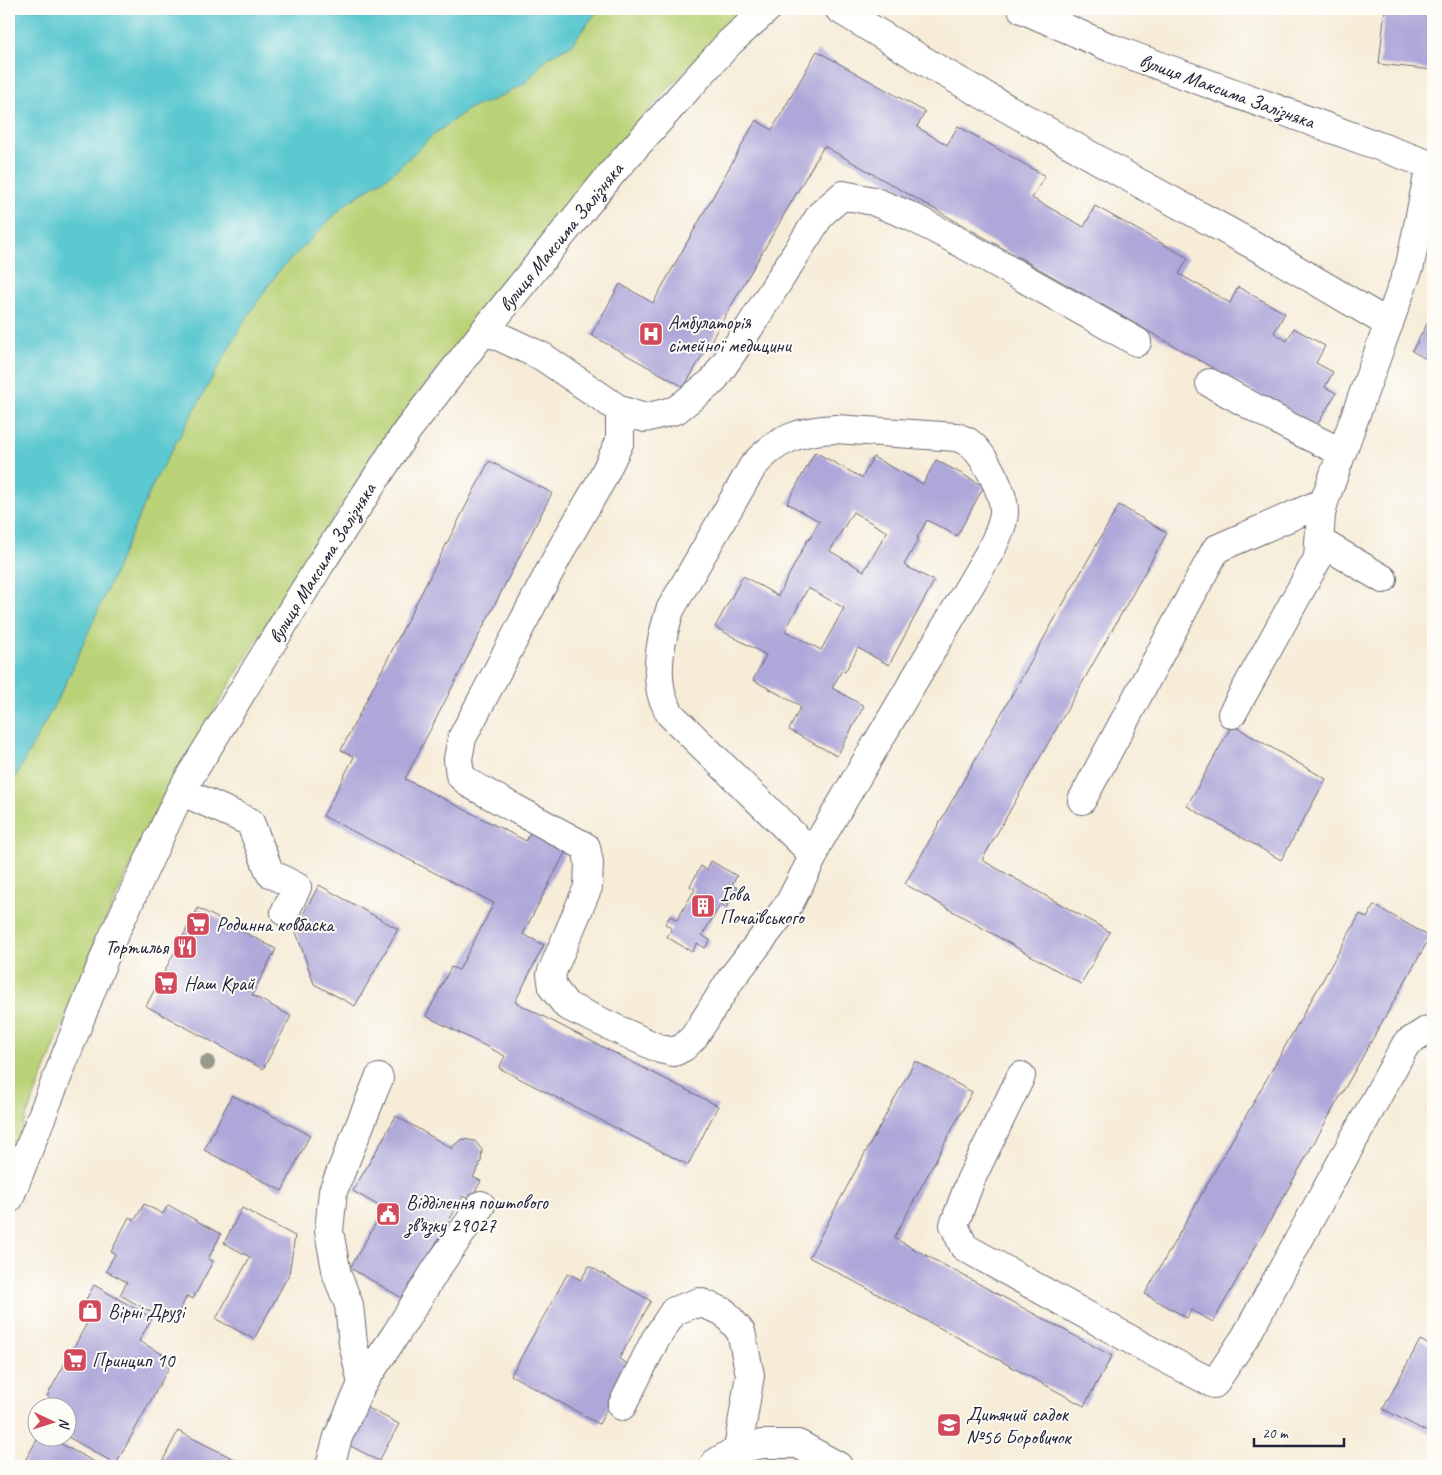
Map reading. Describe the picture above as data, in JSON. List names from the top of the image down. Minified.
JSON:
{"streets":{"street":["вулиця Максима Залізняка"]},"places":{"hospital":["Амбулаторія сімейної медицини"],"building":["Іова Почаївського"],"supermarket":["Родинна ковбаска","Наш Край","Принцип 10"],"restaurant":["Тортилья"],"public building":["Відділення поштового зв’язку 29027"],"shop":["Вірні Друзі"],"school or university":["Дитячий садок №56 Боровичок"]},"scale_bar":"20 m","north":"right"}
